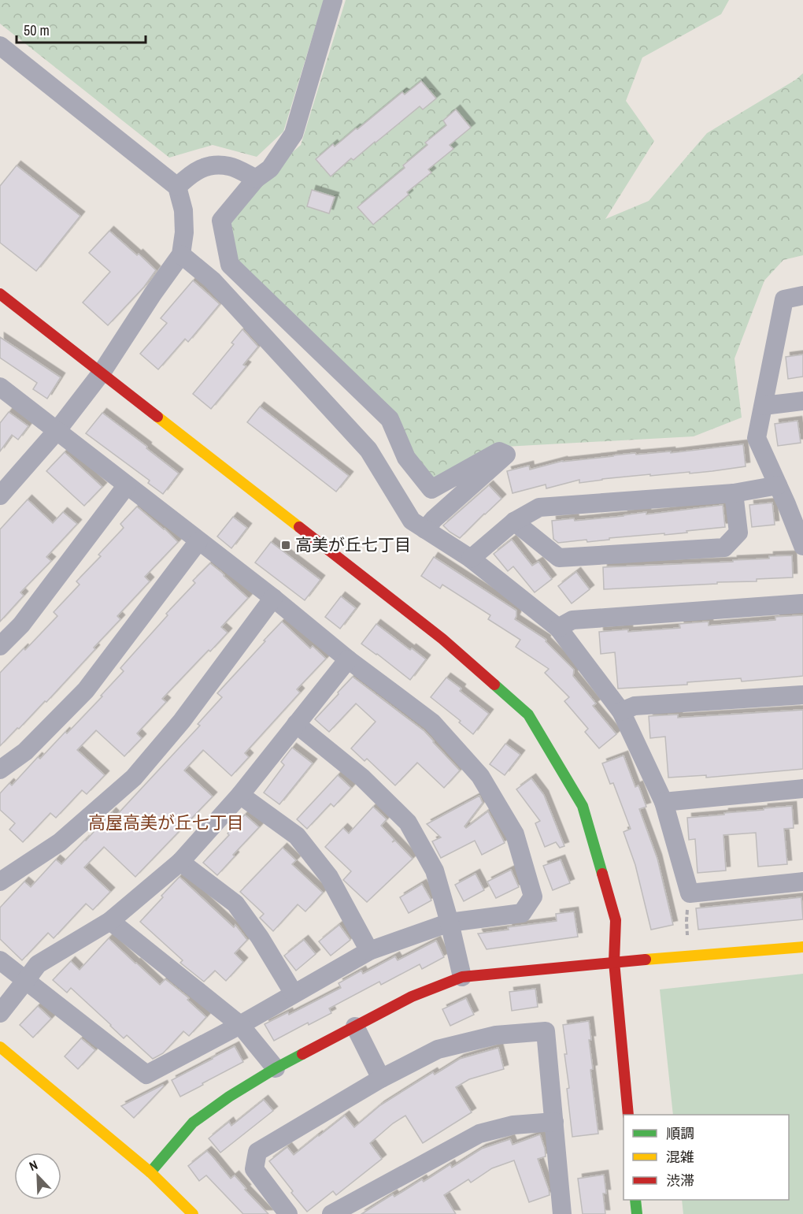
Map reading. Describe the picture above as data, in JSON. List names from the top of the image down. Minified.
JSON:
{"districts":["高屋高美が丘七丁目"],"places":{"transit":["高美が丘七丁目"]},"legend":["順調","混雑","渋滞"],"scale_bar":"50 m","north":"top left"}
